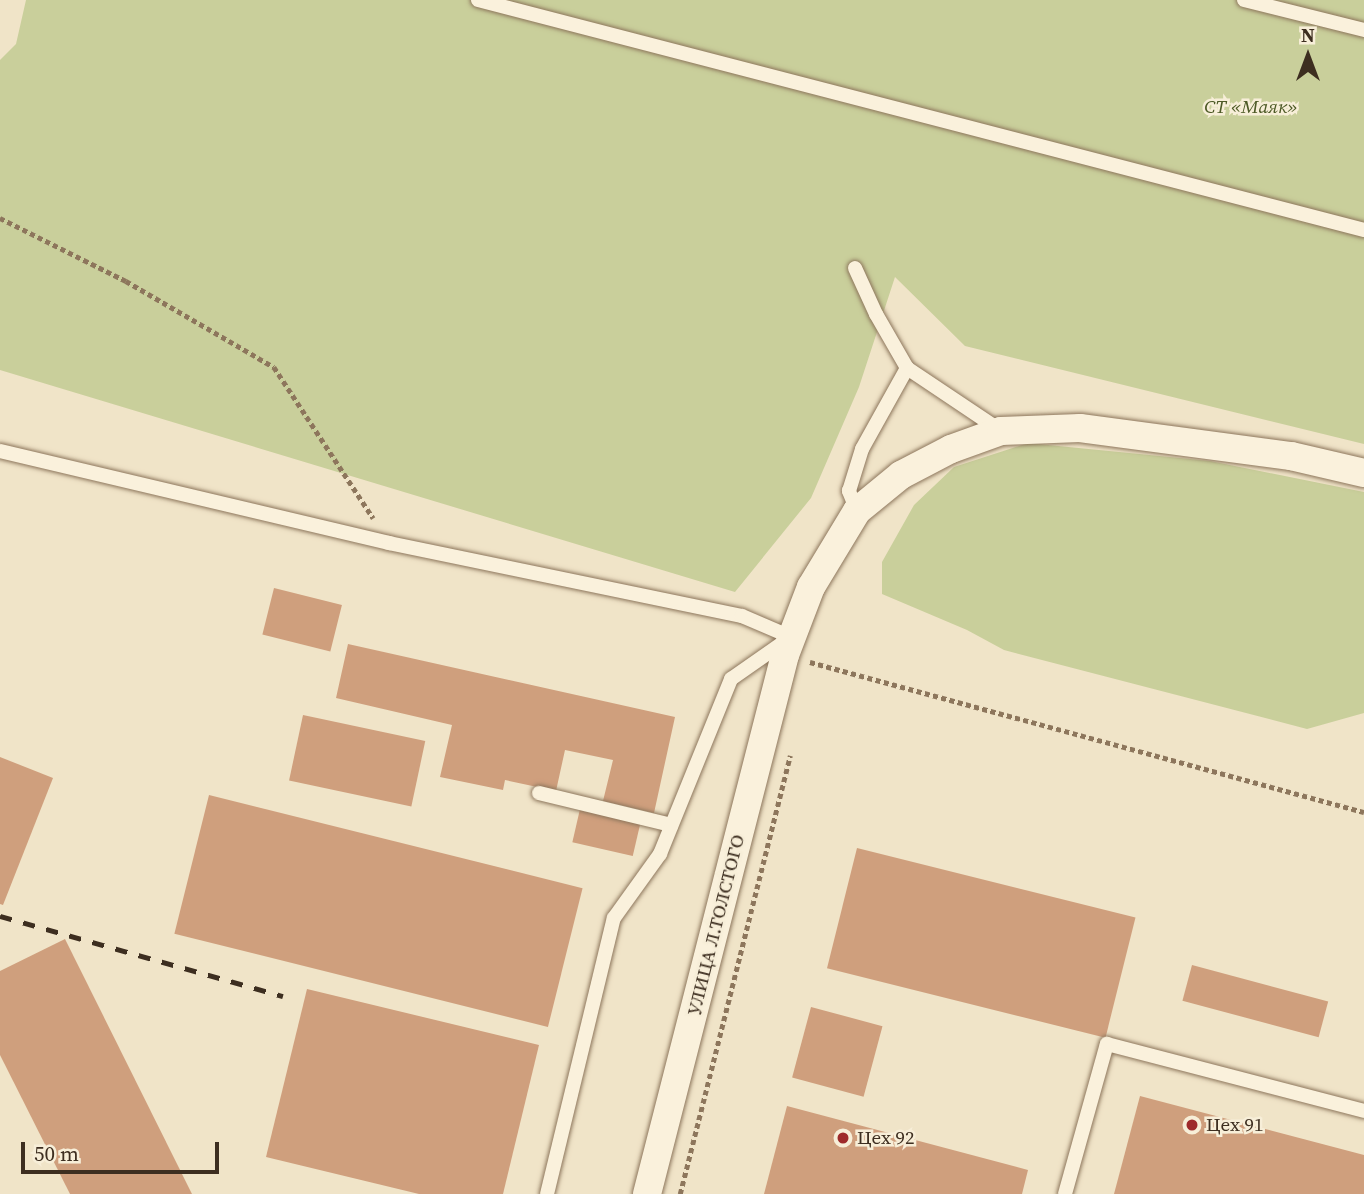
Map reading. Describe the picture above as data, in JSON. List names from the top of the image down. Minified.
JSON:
{"streets":{"street":["УЛИЦА Л.ТОЛСТОГО"]},"parks":["СТ «Маяк»"],"places":["Цех 91","Цех 92"],"scale_bar":"50 m","north":"top"}
